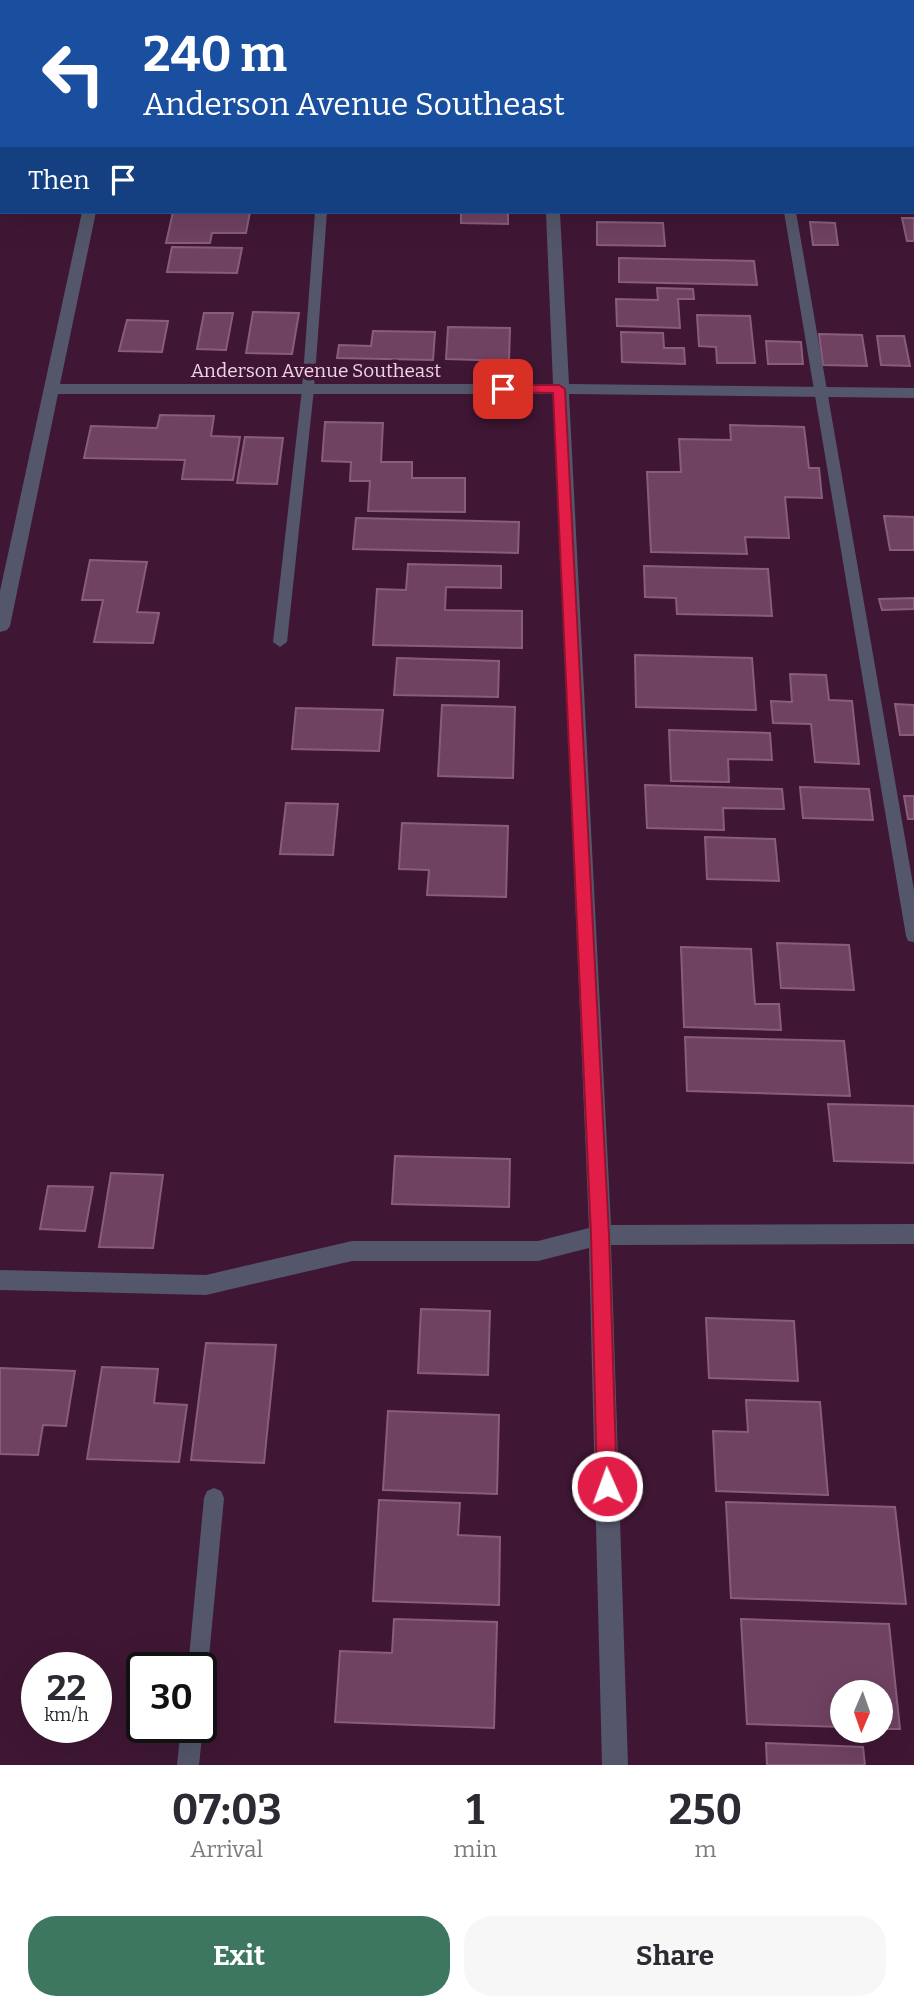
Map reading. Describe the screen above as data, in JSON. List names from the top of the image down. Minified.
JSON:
{"streets":{"street":["Anderson Avenue Southeast"]},"north":"bottom","page":{"turn":["240 m","Anderson Avenue Southeast"],"then":"Then","speed":"22 km/h","limit":"30","eta":["07:03","Arrival","1","min","250","m"],"buttons":["Exit","Share"]}}
